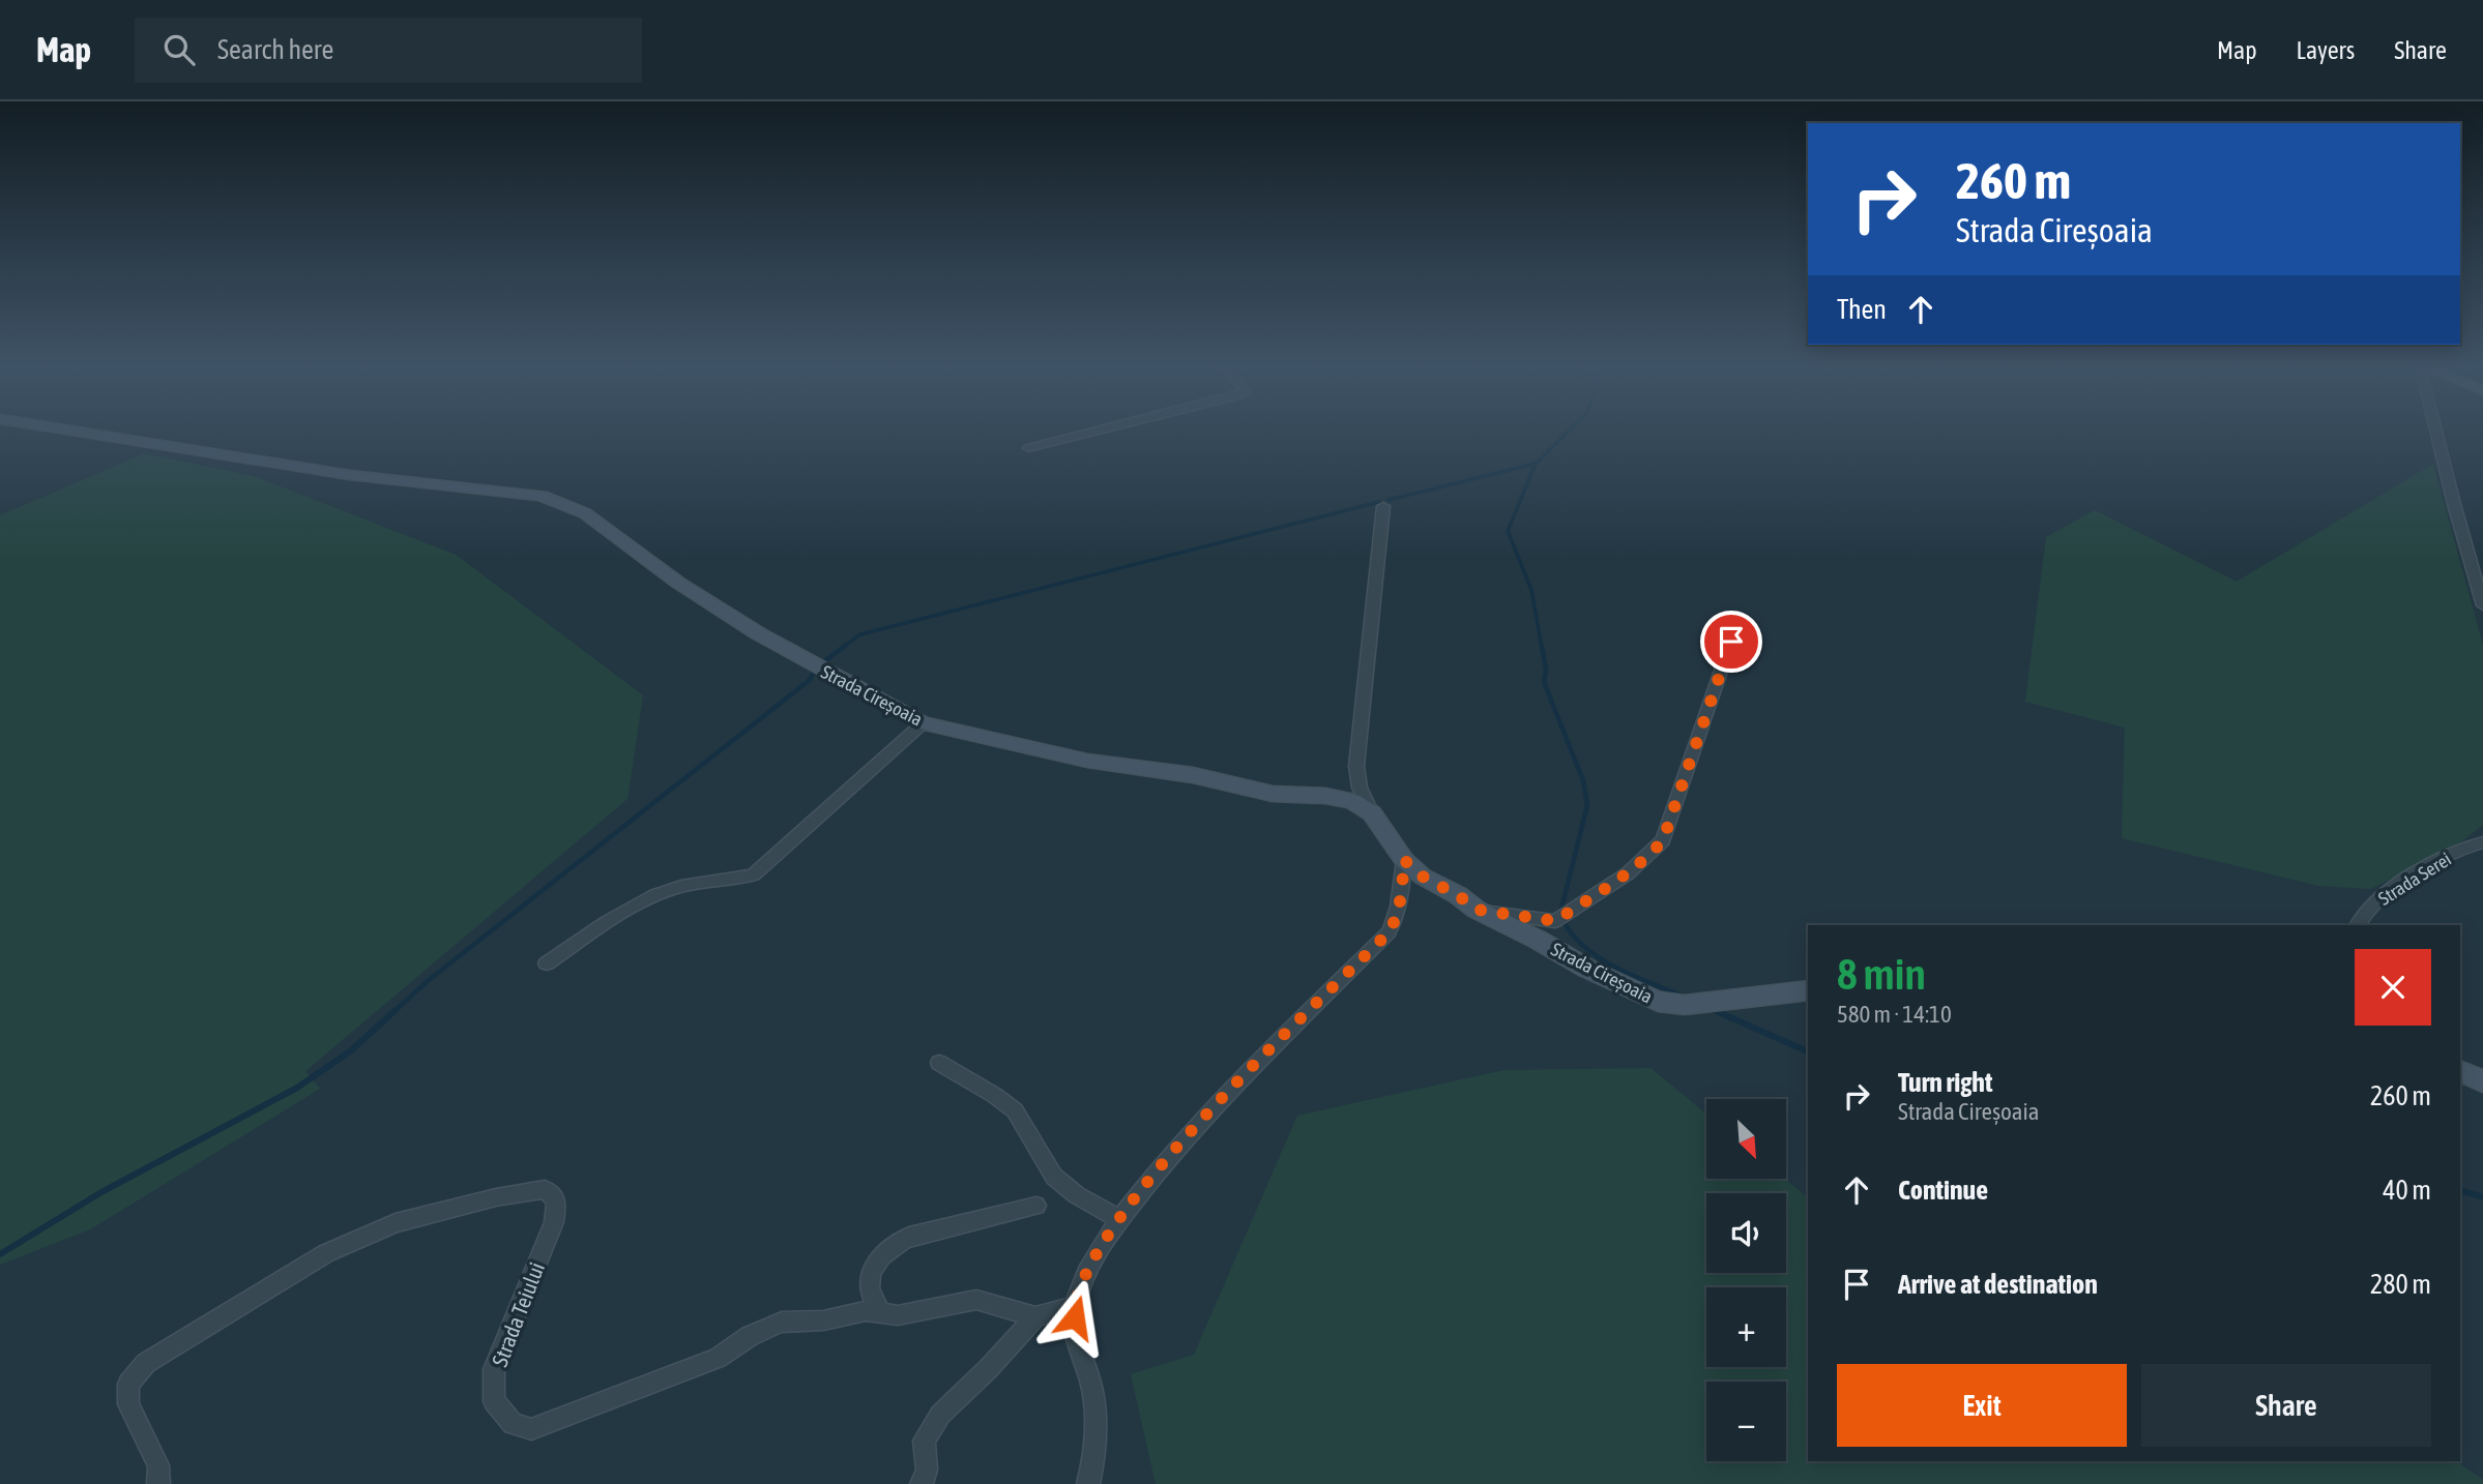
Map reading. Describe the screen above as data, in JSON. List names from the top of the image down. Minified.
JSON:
{"streets":{"street":["Strada Cireșoaia","Strada Serei","Strada Teiului"]},"north":"bottom right","page":{"header":"Map","search":"Search here","nav":["Map","Layers","Share"],"turn":["260 m","Strada Cireșoaia"],"then":"Then","heading":["8 min","580 m · 14:10"],"list":[{"name":"Turn right","note":"Strada Cireșoaia","value":"260 m"},{"name":"Continue","value":"40 m"},{"name":"Arrive at destination","value":"280 m"}],"map_buttons":["+","−"],"buttons":["Exit","Share"]}}
